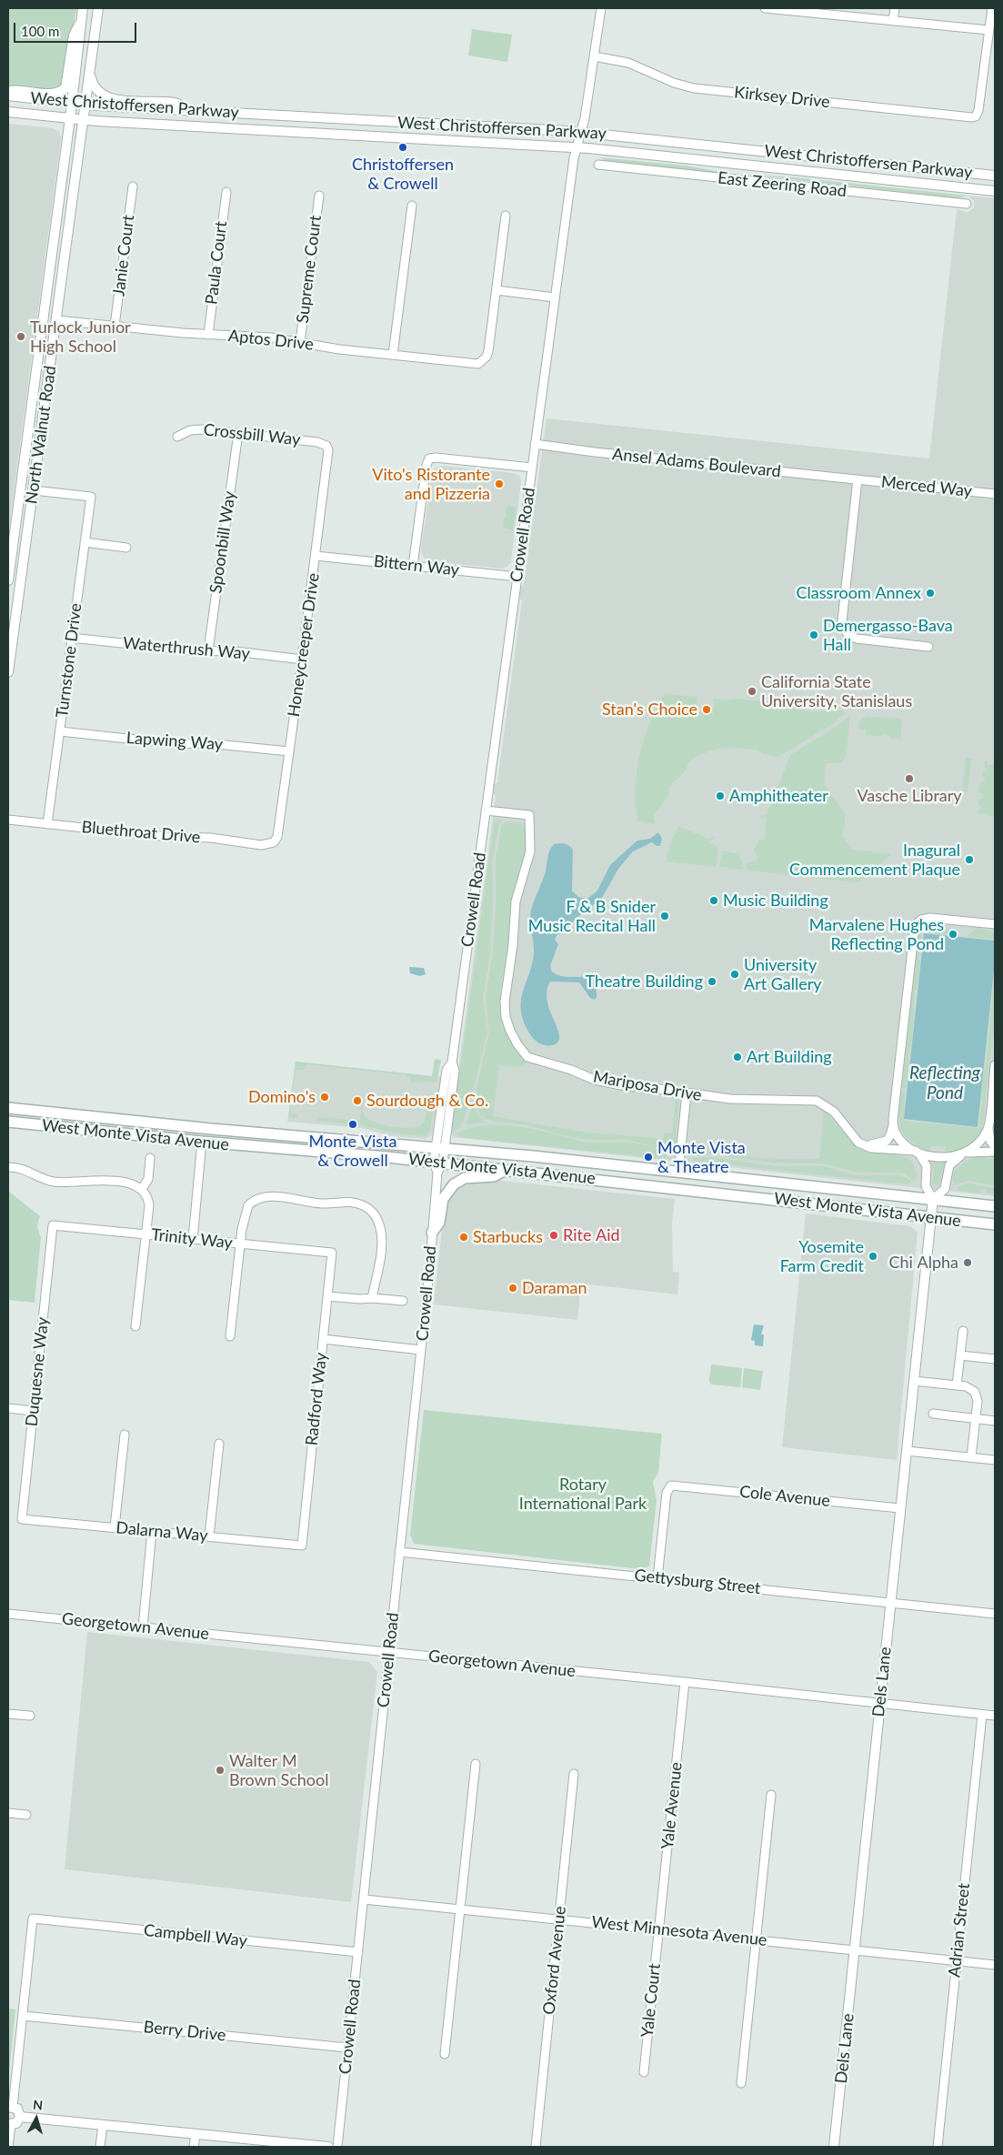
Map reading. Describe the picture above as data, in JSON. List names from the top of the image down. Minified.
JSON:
{"streets":{"main road":["West Monte Vista Avenue"],"street":["Kirksey Drive","West Christoffersen Parkway","East Zeering Road","Janie Court","Paula Court","Supreme Court","Aptos Drive","North Walnut Road","Crossbill Way","Ansel Adams Boulevard","Merced Way","Crowell Road","Spoonbill Way","Bittern Way","Honeycreeper Drive","Waterthrush Way","Turnstone Drive","Lapwing Way","Bluethroat Drive","Mariposa Drive","Trinity Way","Duquesne Way","Radford Way","Cole Avenue","Dalarna Way","Gettysburg Street","Georgetown Avenue","Dels Lane","Yale Avenue","Adrian Street","West Minnesota Avenue","Campbell Way","Oxford Avenue","Yale Court","Berry Drive"]},"crossings":[["Kirksey Drive","Crowell Road"],["West Christoffersen Parkway","North Walnut Road"],["West Christoffersen Parkway","Crowell Road"],["Janie Court","Aptos Drive"],["Paula Court","Aptos Drive"],["Supreme Court","Aptos Drive"],["Aptos Drive","North Walnut Road"],["North Walnut Road","Turnstone Drive"],["Crossbill Way","Spoonbill Way"],["Crossbill Way","Honeycreeper Drive"],["Ansel Adams Boulevard","Merced Way"],["Ansel Adams Boulevard","Crowell Road"],["Crowell Road","Bittern Way"],["Crowell Road","Mariposa Drive"],["Crowell Road","West Monte Vista Avenue"],["Crowell Road","Gettysburg Street"],["Crowell Road","Georgetown Avenue"],["Crowell Road","West Minnesota Avenue"],["Crowell Road","Campbell Way"],["Crowell Road","Berry Drive"],["Spoonbill Way","Waterthrush Way"],["Bittern Way","Honeycreeper Drive"],["Honeycreeper Drive","Waterthrush Way"],["Honeycreeper Drive","Lapwing Way"],["Honeycreeper Drive","Bluethroat Drive"],["Waterthrush Way","Turnstone Drive"],["Turnstone Drive","Lapwing Way"],["Turnstone Drive","Bluethroat Drive"],["West Monte Vista Avenue","Dels Lane"],["Trinity Way","Duquesne Way"],["Trinity Way","Radford Way"],["Duquesne Way","Dalarna Way"],["Radford Way","Dalarna Way"],["Cole Avenue","Gettysburg Street"],["Cole Avenue","Dels Lane"],["Gettysburg Street","Dels Lane"],["Georgetown Avenue","Dels Lane"],["Georgetown Avenue","Yale Avenue"],["Georgetown Avenue","Adrian Street"],["Dels Lane","West Minnesota Avenue"],["Yale Avenue","West Minnesota Avenue"],["Yale Avenue","Yale Court"],["Adrian Street","West Minnesota Avenue"],["West Minnesota Avenue","Oxford Avenue"],["West Minnesota Avenue","Yale Court"],["Campbell Way","Berry Drive"]],"water":["Reflecting Pond"],"parks":["Rotary International Park"],"places":["Christoffersen & Crowell","Turlock Junior High School","Vito's Ristorante and Pizzeria","Classroom Annex","Demergasso-Bava Hall","California State University, Stanislaus","Stan's Choice","Vasche Library","Amphitheater","Inagural Commencement Plaque","Music Building","F & B Snider Music Recital Hall","Marvalene Hughes Reflecting Pond","University Art Gallery","Theatre Building","Art Building","Domino's","Sourdough & Co.","Monte Vista & Crowell","Monte Vista & Theatre","Rite Aid","Starbucks","Yosemite Farm Credit","Chi Alpha","Daraman","Walter M Brown School"],"scale_bar":"100 m","north":"top"}
